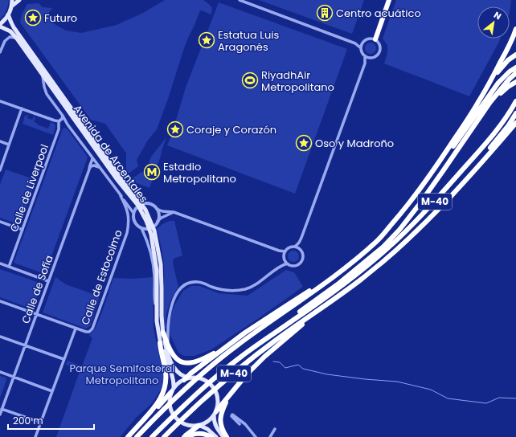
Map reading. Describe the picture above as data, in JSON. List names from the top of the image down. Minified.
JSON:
{"streets":{"highway":["M-40"],"main road":["Avenida de Arcentales"],"street":["Calle de Liverpool","Calle de Estocolmo","Calle de Sofía"]},"crossings":[["Avenida de Arcentales","Calle de Estocolmo"],["Calle de Liverpool","Calle de Estocolmo"],["Calle de Estocolmo","Calle de Sofía"]],"parks":["Parque Semifosteral Metropolitano"],"places":{"building":["Centro acuático"],"place":["Futuro","Estatua Luis Aragonés","Coraje y Corazón","Oso y Madroño"],"sports":["RiyadhAir Metropolitano"],"metro station":["Estadio Metropolitano"]},"scale_bar":"200 m","north":"top right"}
